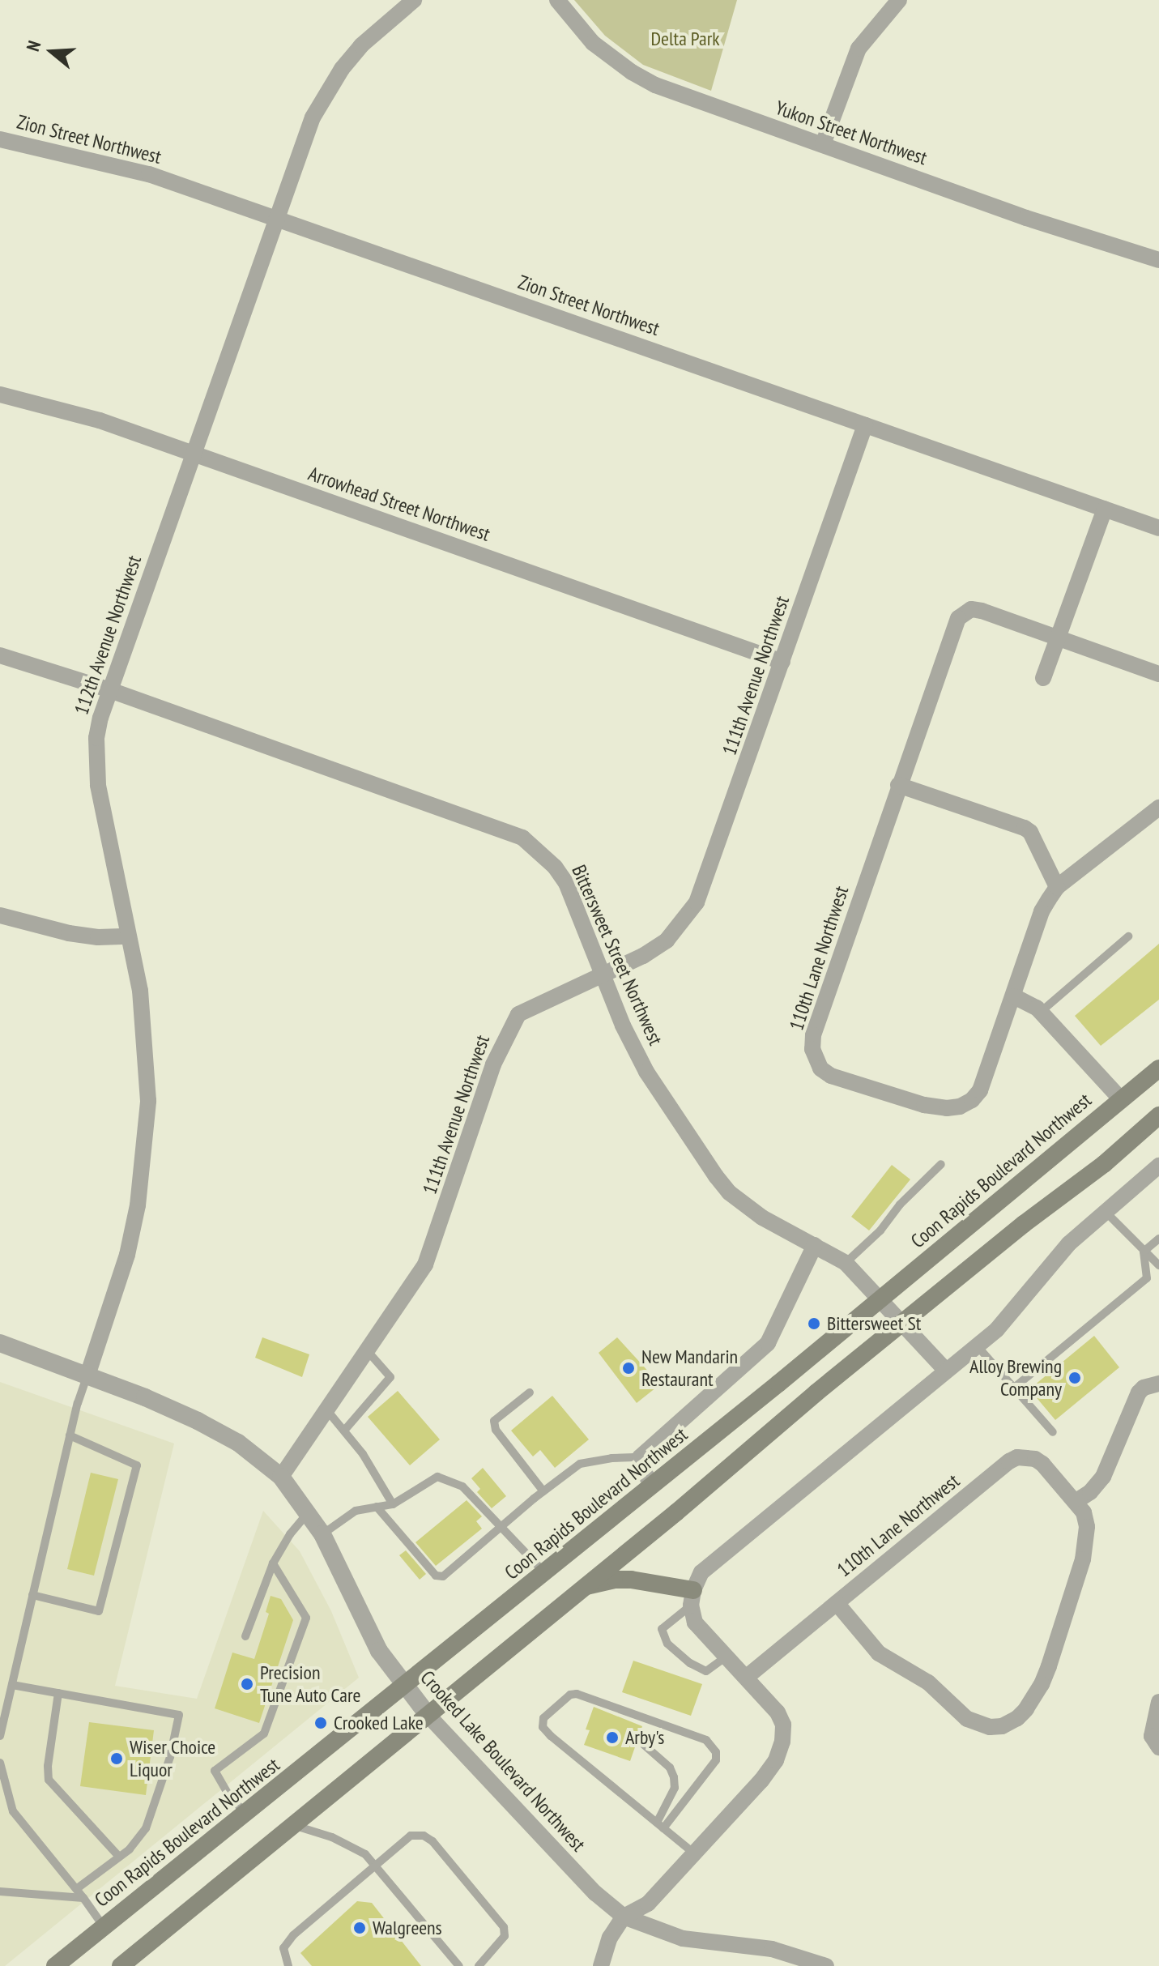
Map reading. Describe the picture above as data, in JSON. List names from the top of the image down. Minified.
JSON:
{"streets":{"main road":["Coon Rapids Boulevard Northwest"],"street":["Yukon Street Northwest","Zion Street Northwest","Arrowhead Street Northwest","112th Avenue Northwest","111th Avenue Northwest","Bittersweet Street Northwest","110th Lane Northwest","Crooked Lake Boulevard Northwest"]},"crossings":[["Zion Street Northwest","112th Avenue Northwest"],["Zion Street Northwest","111th Avenue Northwest"],["Arrowhead Street Northwest","112th Avenue Northwest"],["Arrowhead Street Northwest","111th Avenue Northwest"],["112th Avenue Northwest","Bittersweet Street Northwest"],["112th Avenue Northwest","Crooked Lake Boulevard Northwest"],["111th Avenue Northwest","Bittersweet Street Northwest"],["111th Avenue Northwest","Crooked Lake Boulevard Northwest"],["Bittersweet Street Northwest","Coon Rapids Boulevard Northwest"],["Coon Rapids Boulevard Northwest","Crooked Lake Boulevard Northwest"]],"parks":["Delta Park"],"places":["Bittersweet St","New Mandarin Restaurant","Alloy Brewing Company","Precision Tune Auto Care","Crooked Lake","Arby's","Wiser Choice Liquor","Walgreens"],"north":"left"}
